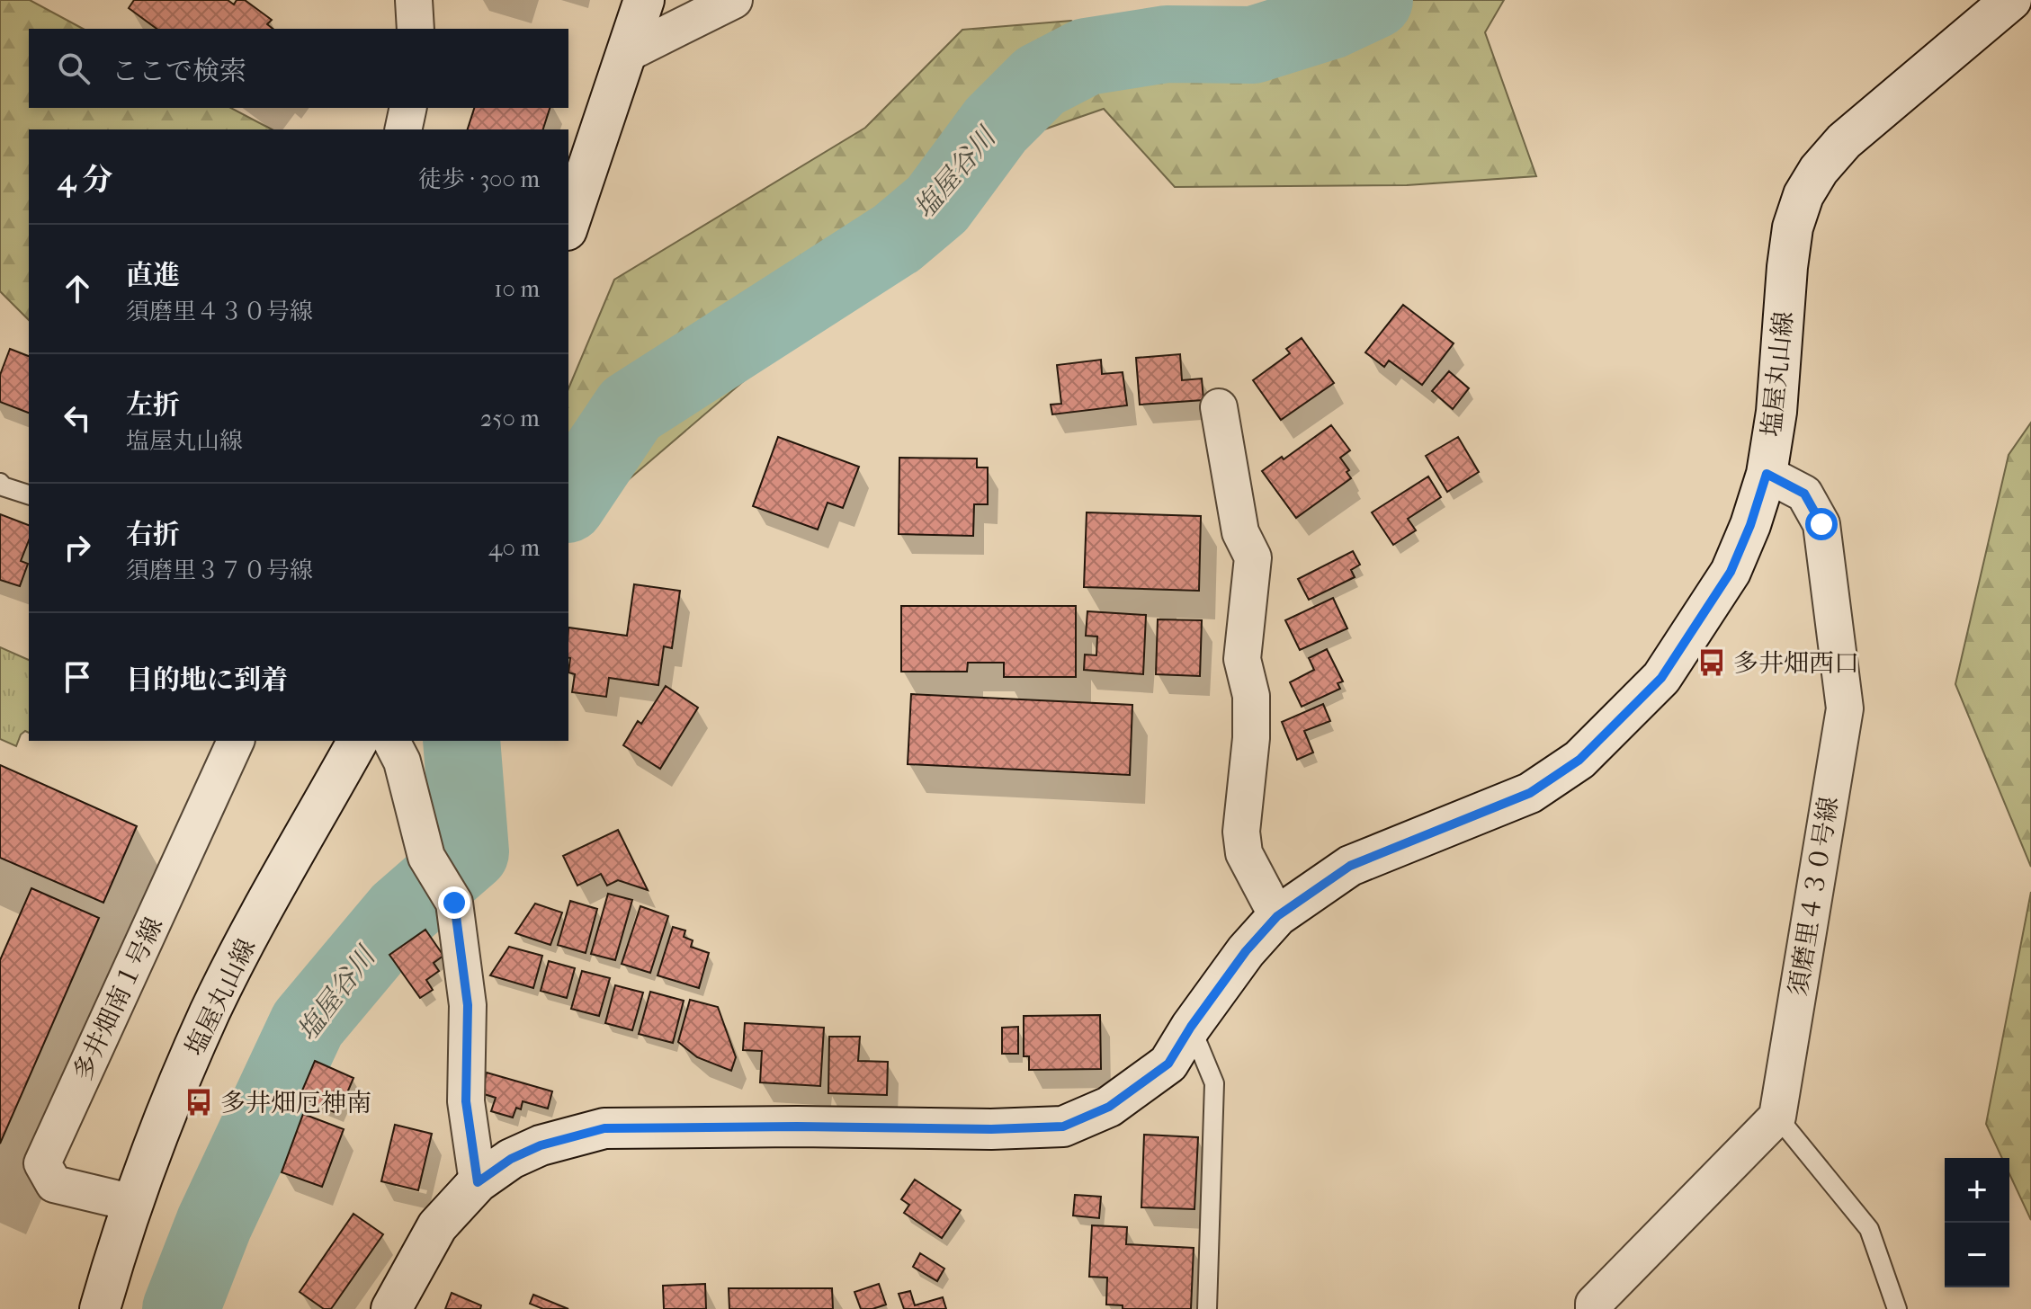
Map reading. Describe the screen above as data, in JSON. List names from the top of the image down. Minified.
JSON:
{"streets":{"street":["塩屋丸山線","須磨里４３０号線","多井畑南１号線"]},"crossings":[["塩屋丸山線","須磨里４３０号線"],["塩屋丸山線","多井畑南１号線"]],"water":["塩屋谷川"],"places":{"bus stop":["多井畑西口","多井畑厄神南"]},"page":{"search":"ここで検索","heading":["4 分","徒歩 · 300 m"],"list":[["直進","須磨里４３０号線","10 m"],["左折","塩屋丸山線","250 m"],["右折","須磨里３７０号線","40 m"],"目的地に到着"],"map_buttons":["+","−"]}}
